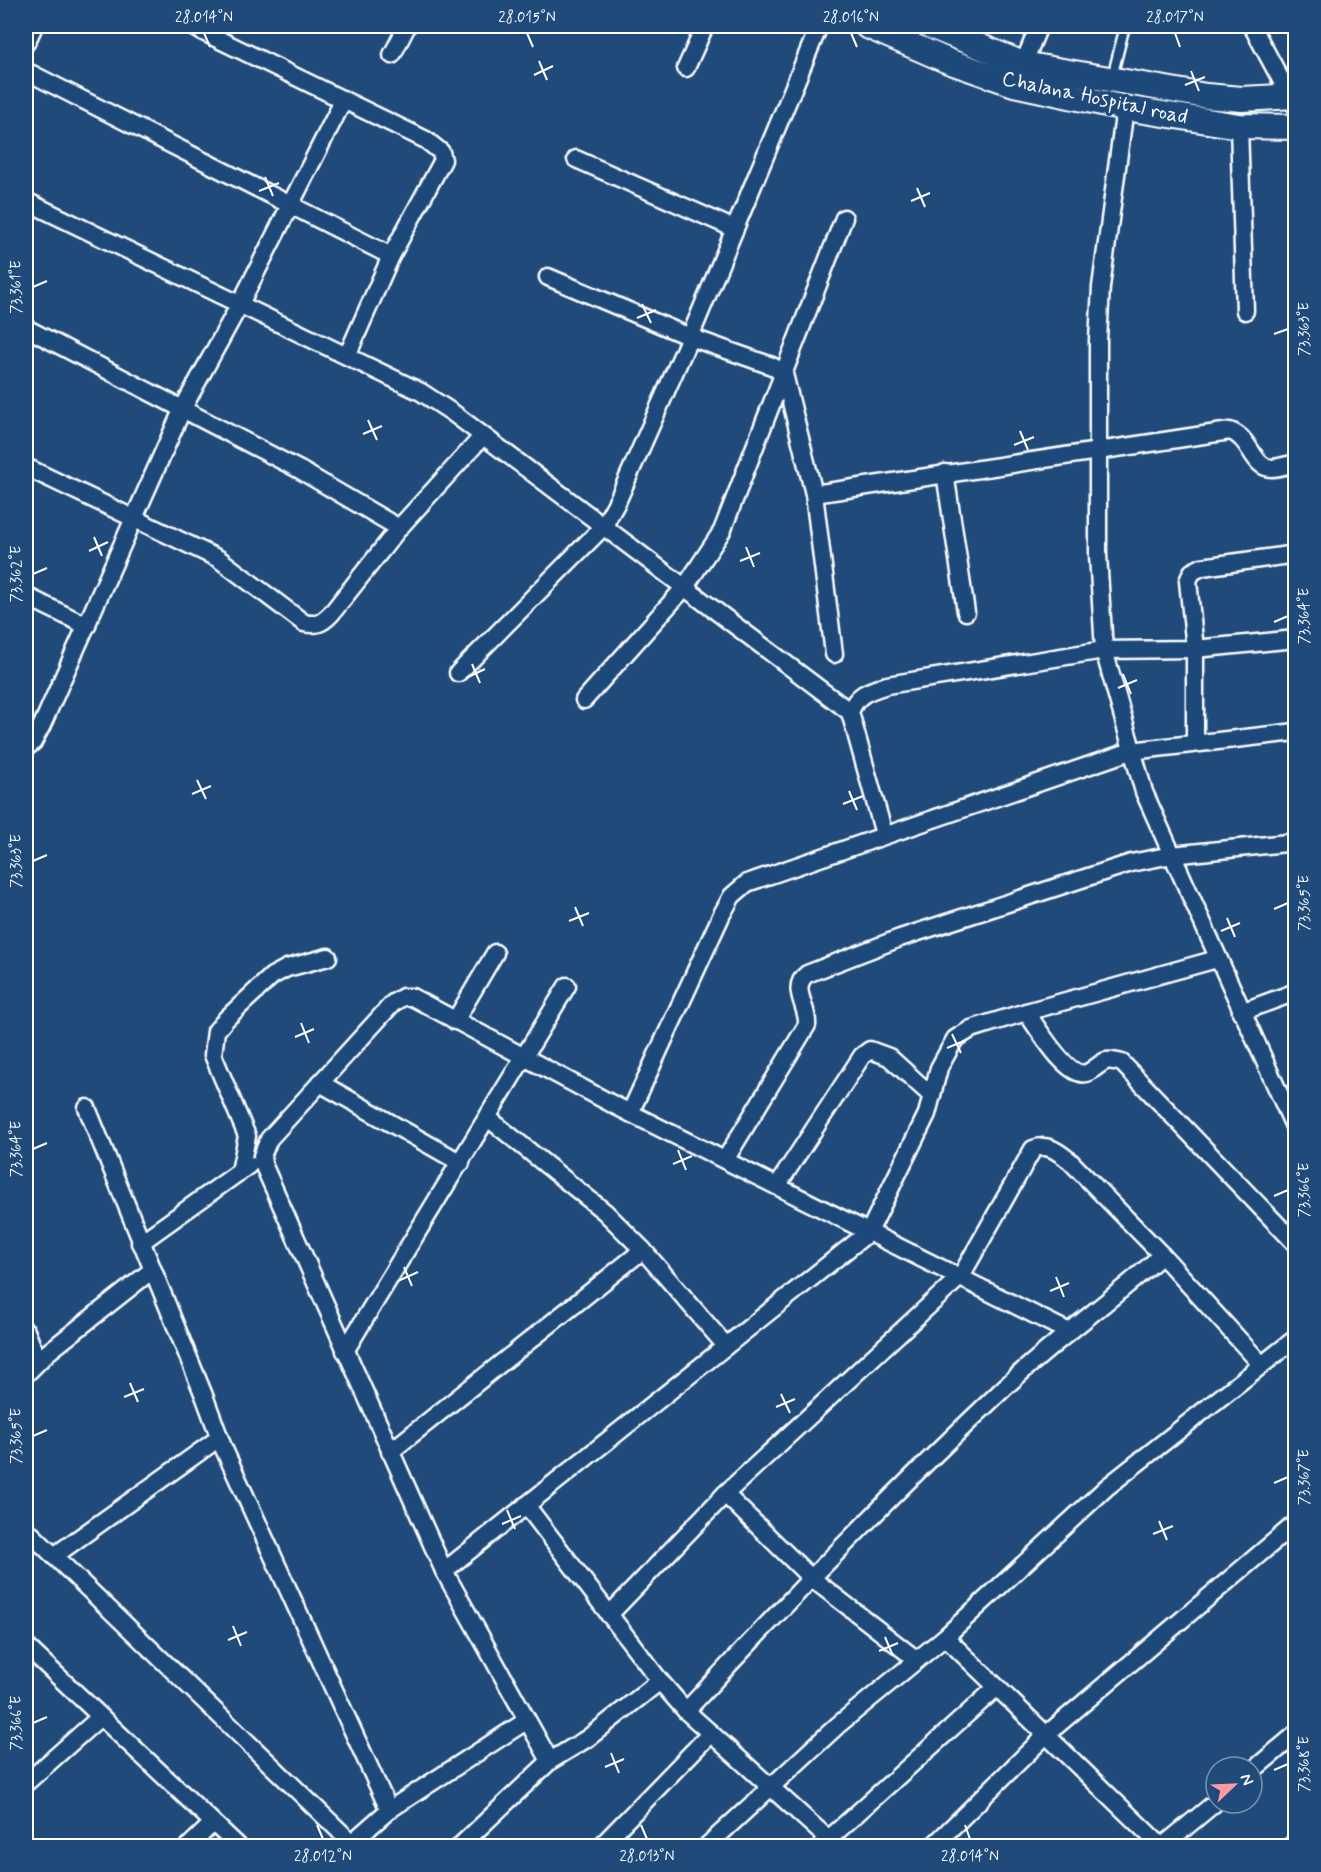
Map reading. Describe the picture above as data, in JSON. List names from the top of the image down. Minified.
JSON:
{"streets":{"street":["Chalana Hospital road"]},"north":"top right","coordinates":["28.014°N","28.015°N","28.016°N","28.017°N","73.361°E","73.363°E","73.362°E","73.364°E","73.365°E","73.366°E","73.367°E","73.368°E","28.012°N","28.013°N"]}
